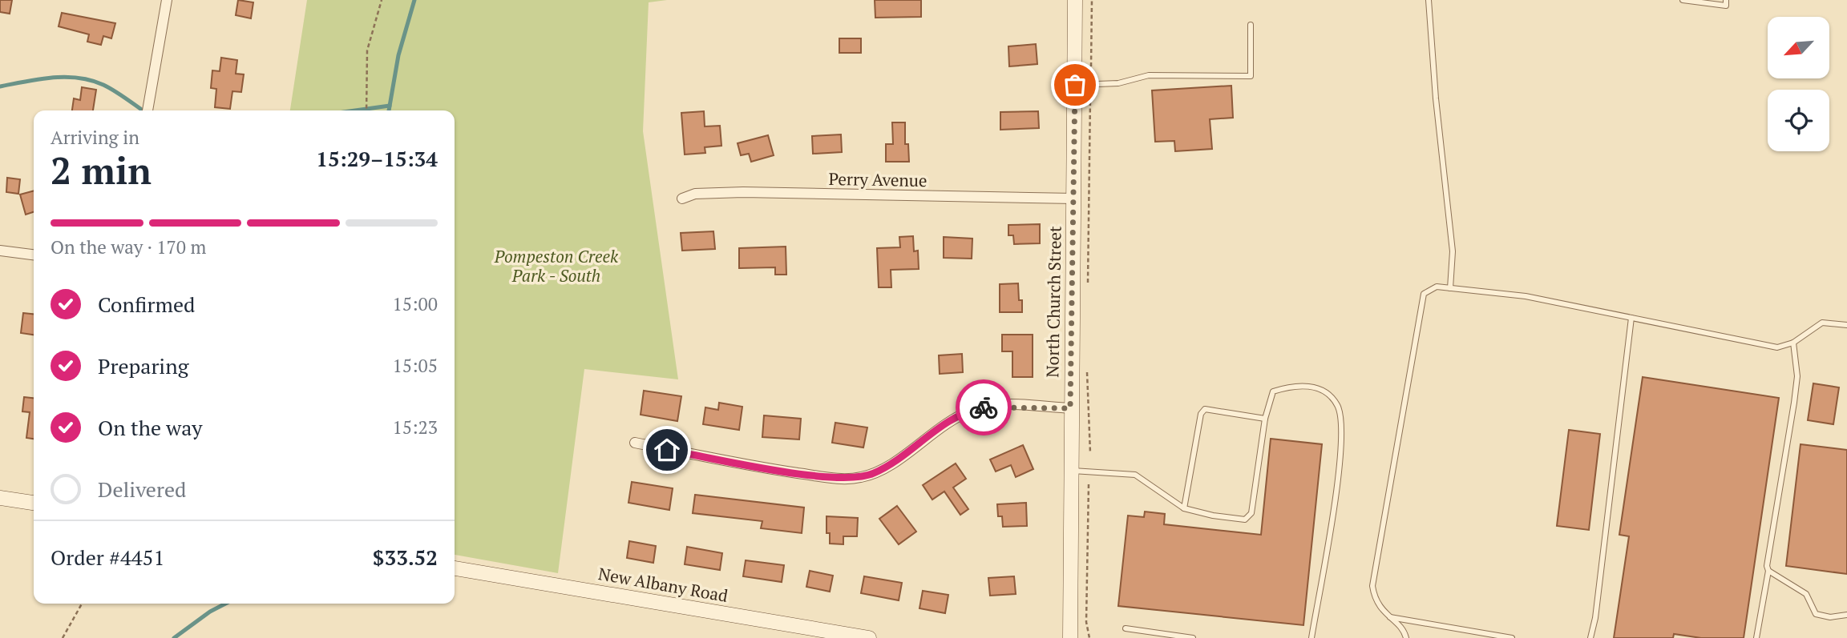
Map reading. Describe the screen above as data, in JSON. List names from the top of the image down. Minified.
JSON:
{"streets":{"main road":["North Church Street","New Albany Road"],"street":["Perry Avenue"]},"crossings":[["Perry Avenue","North Church Street"]],"parks":["Pompeston Creek Park - South"],"north":"bottom left","page":{"heading":["2 min","Arriving in","15:29–15:34"],"panel":["Order #4451","$33.52"],"bar":"On the way · 170 m","list":[["Confirmed","15:00"],["Preparing","15:05"],["On the way","15:23"],"Delivered"]}}
